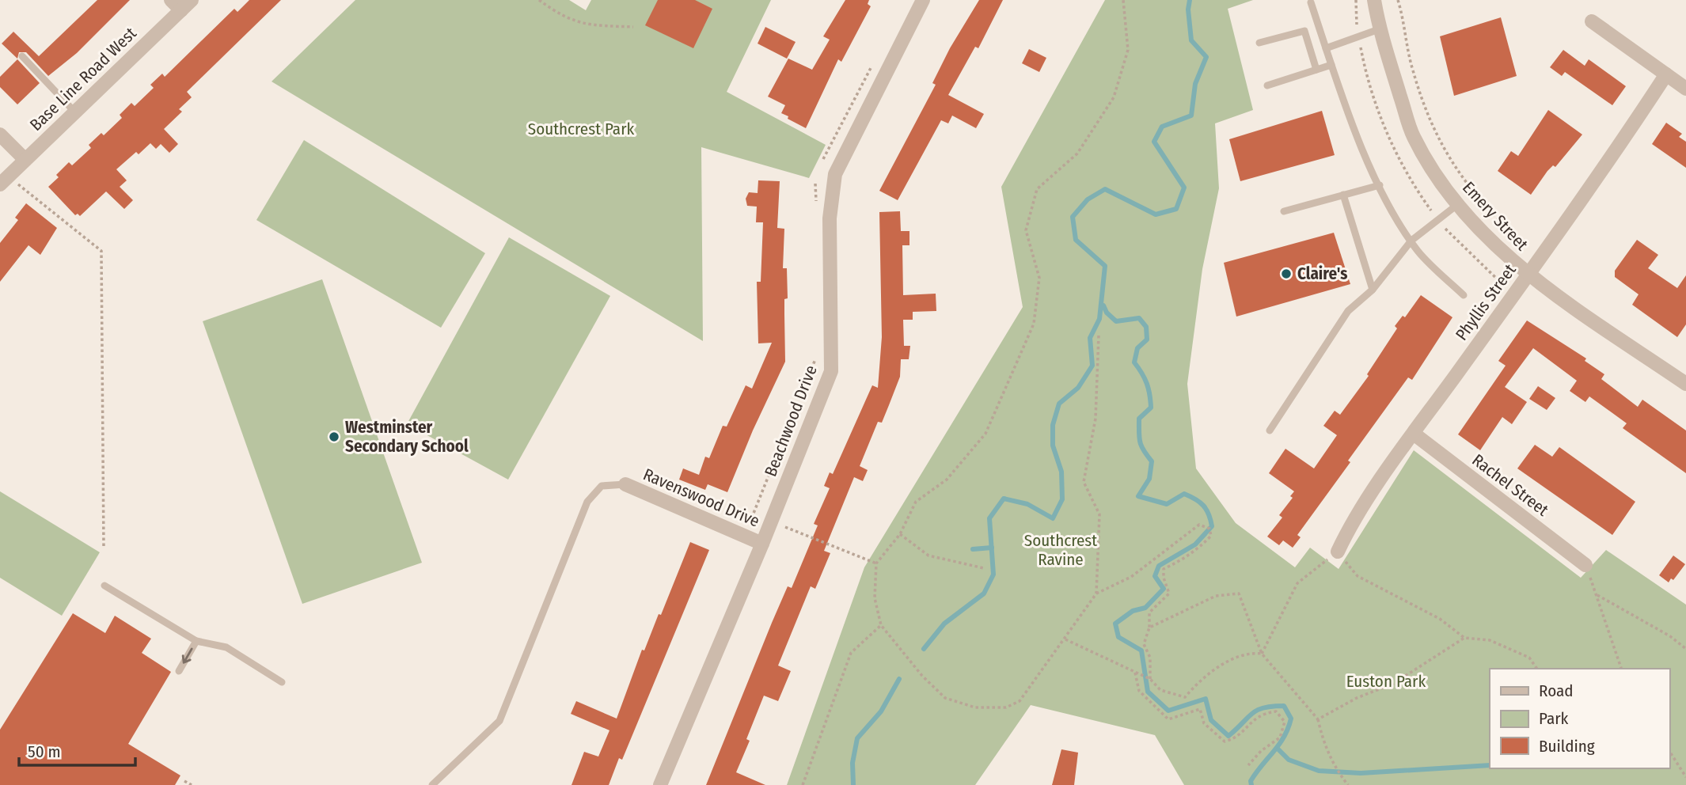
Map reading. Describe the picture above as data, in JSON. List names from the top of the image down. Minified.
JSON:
{"streets":{"street":["Base Line Road West","Emery Street","Phyllis Street","Beachwood Drive","Rachel Street","Ravenswood Drive"]},"crossings":[["Emery Street","Phyllis Street"],["Phyllis Street","Rachel Street"],["Beachwood Drive","Ravenswood Drive"]],"parks":["Southcrest Park","Southcrest Ravine","Euston Park"],"places":["Claire's","Westminster Secondary School"],"legend":["Road","Park","Building"],"scale_bar":"50 m"}
